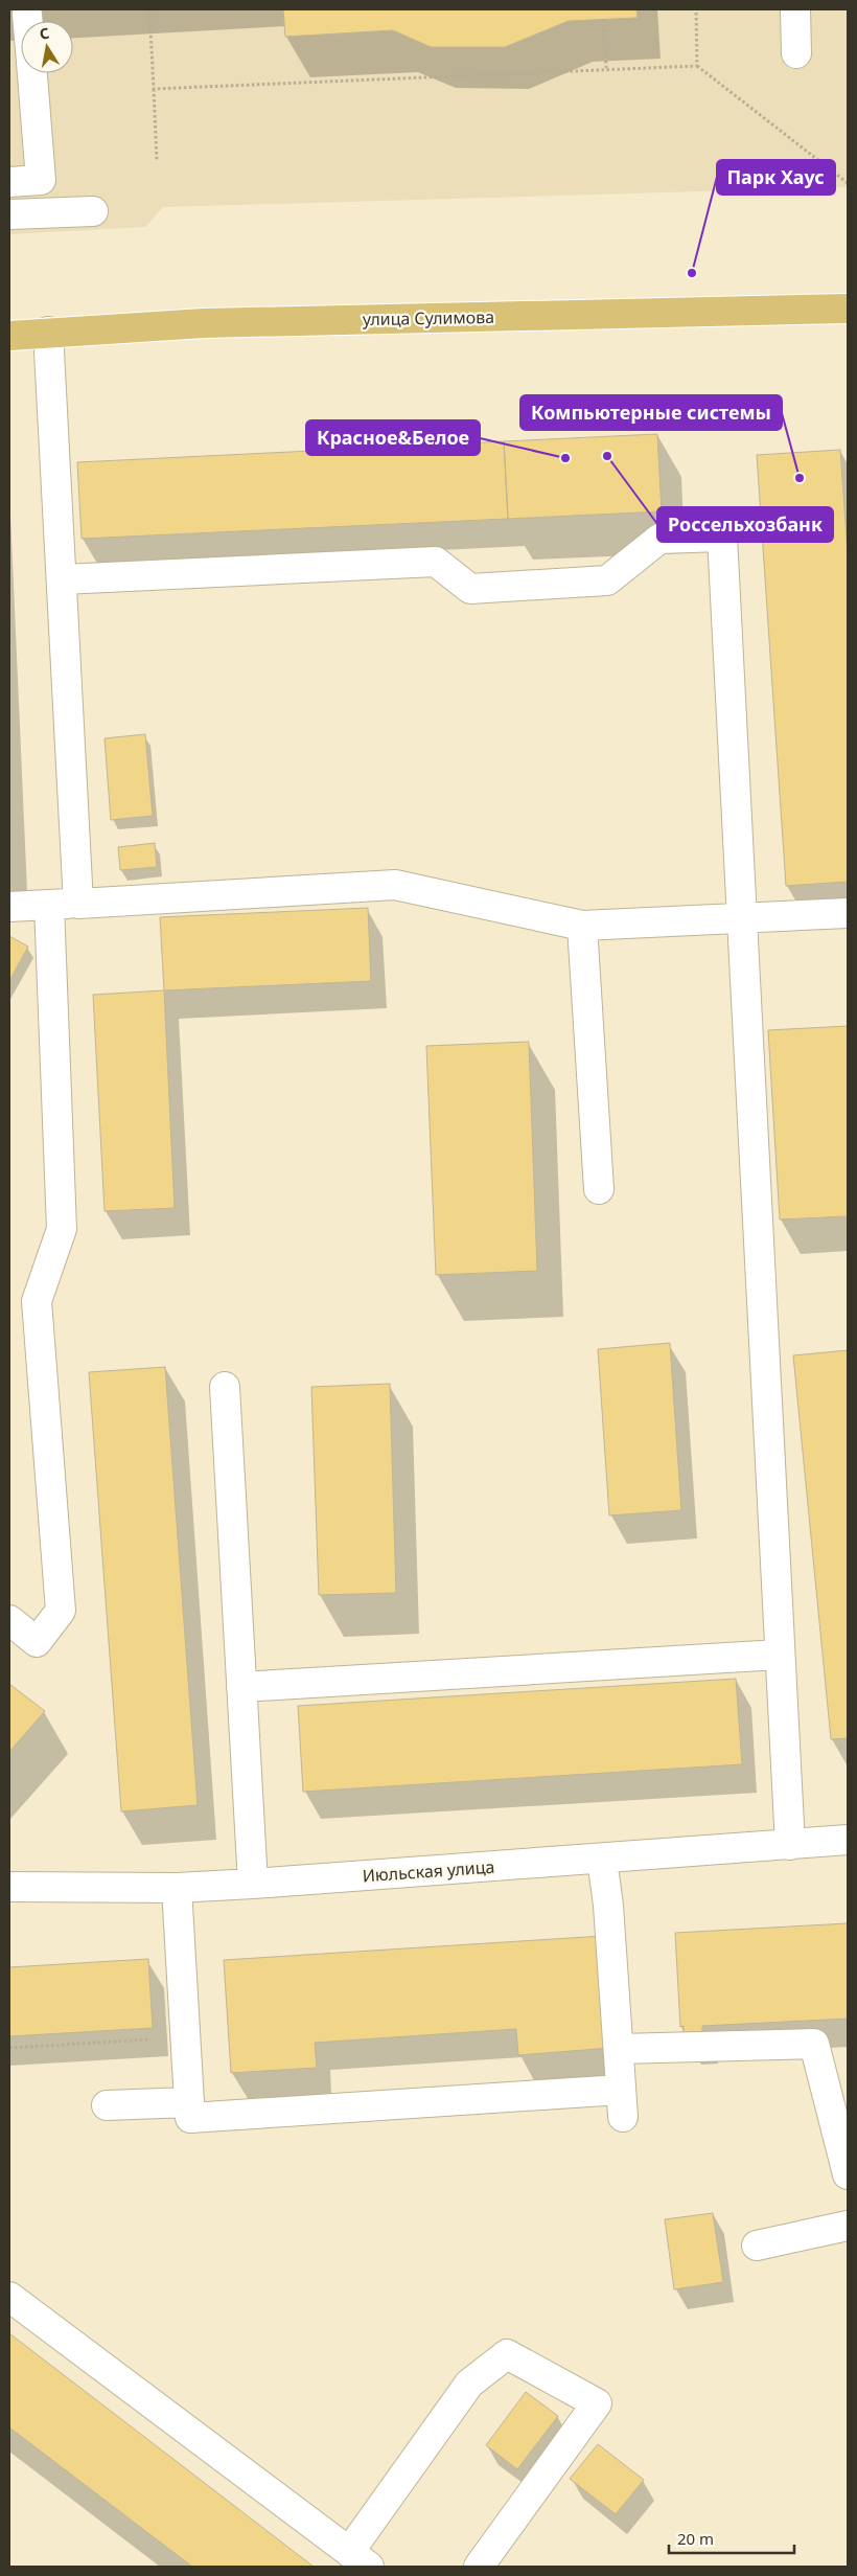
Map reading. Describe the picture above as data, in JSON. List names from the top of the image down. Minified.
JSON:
{"streets":{"main road":["улица Сулимова"],"street":["Июльская улица"]},"places":["Парк Хаус","Россельхозбанк","Красное&Белое","Компьютерные системы"],"scale_bar":"20 m","north":"top"}
